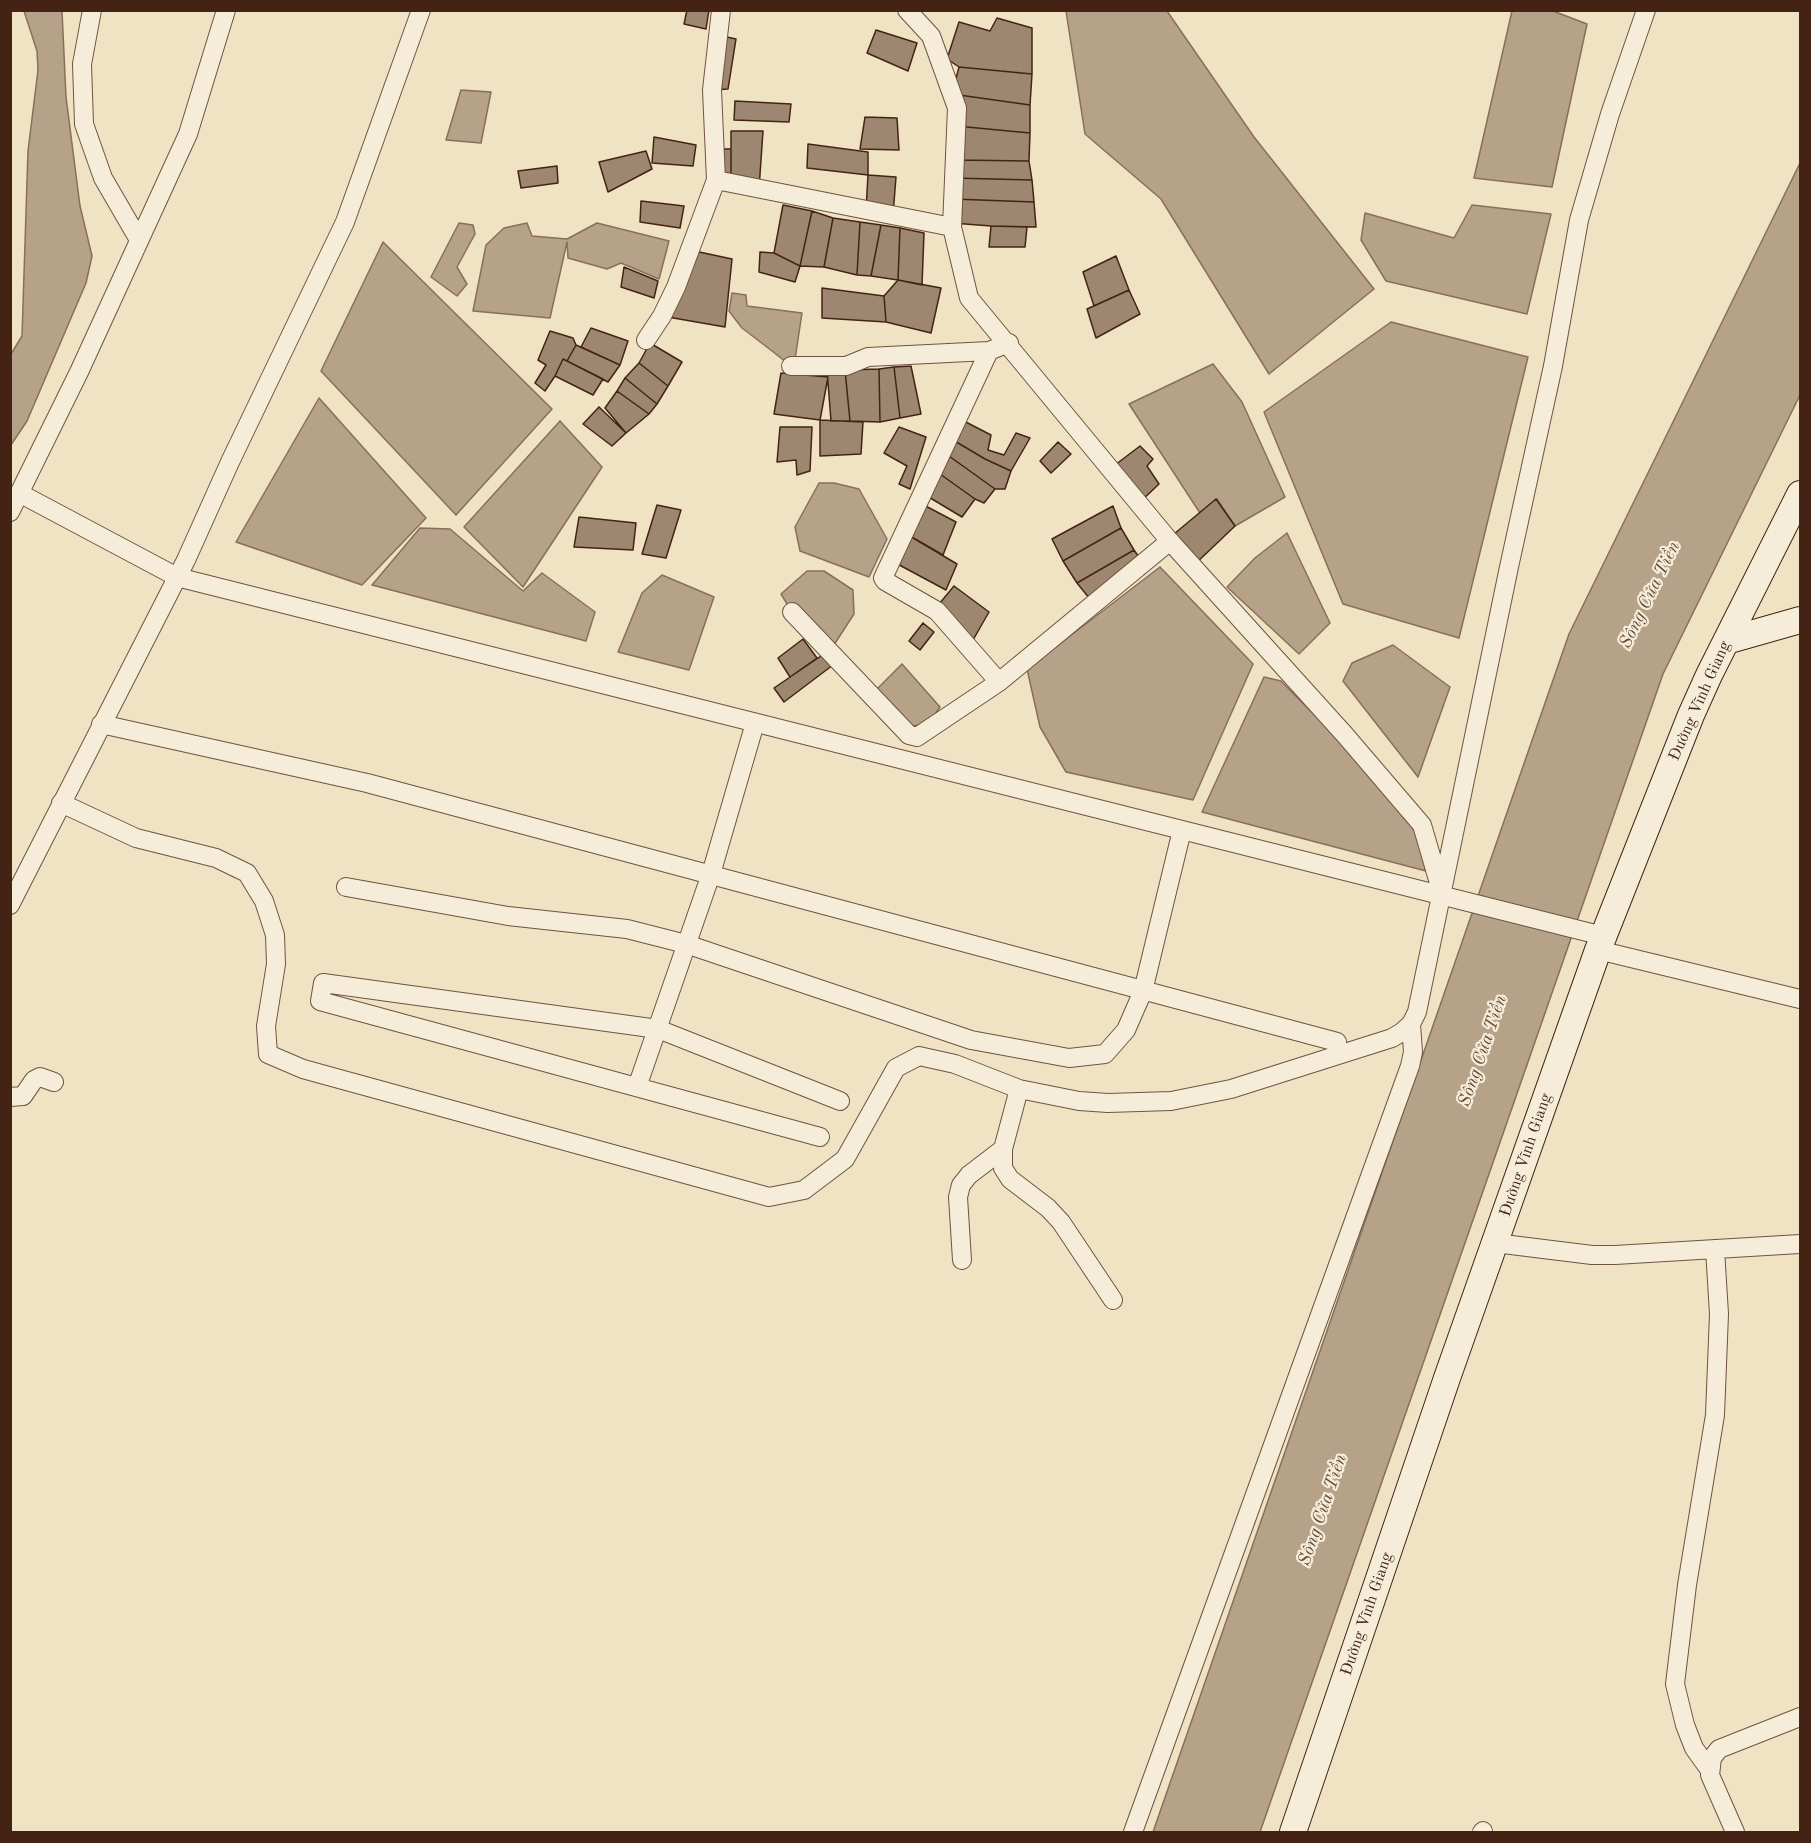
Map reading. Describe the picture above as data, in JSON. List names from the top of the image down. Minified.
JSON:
{"streets":{"street":["Đường Vĩnh Giang"]},"water":["Sông Cửa Tiền"]}
